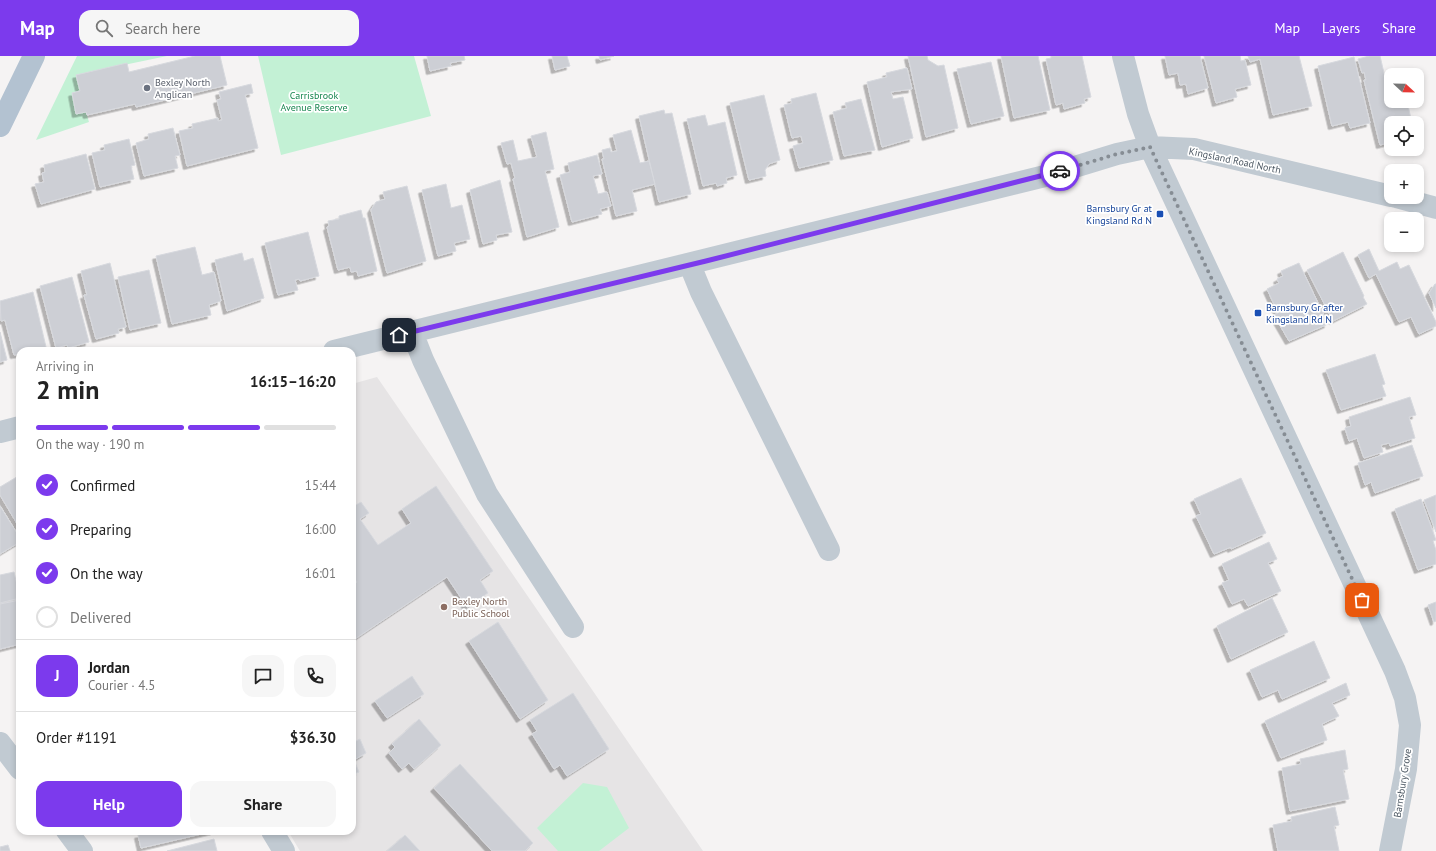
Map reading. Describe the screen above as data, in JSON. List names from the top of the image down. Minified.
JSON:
{"streets":{"street":["Kingsland Road North","Barnsbury Grove"]},"crossings":[["Kingsland Road North","Barnsbury Grove"]],"parks":["Carrisbrook Avenue Reserve"],"places":{"other":["Bexley North Anglican","Bexley North Public School"],"transit":["Barnsbury Gr at Kingsland Rd N","Barnsbury Gr after Kingsland Rd N"]},"north":"right","page":{"header":"Map","search":"Search here","nav":["Map","Layers","Share"],"map_buttons":["+","−"],"heading":["2 min","Arriving in","16:15–16:20"],"panel":["Jordan","Courier · 4.5","Order #1191","$36.30"],"bar":"On the way · 190 m","list":[["Confirmed","15:44"],["Preparing","16:00"],["On the way","16:01"],"Delivered"],"round":"J","buttons":["Help","Share"]}}
